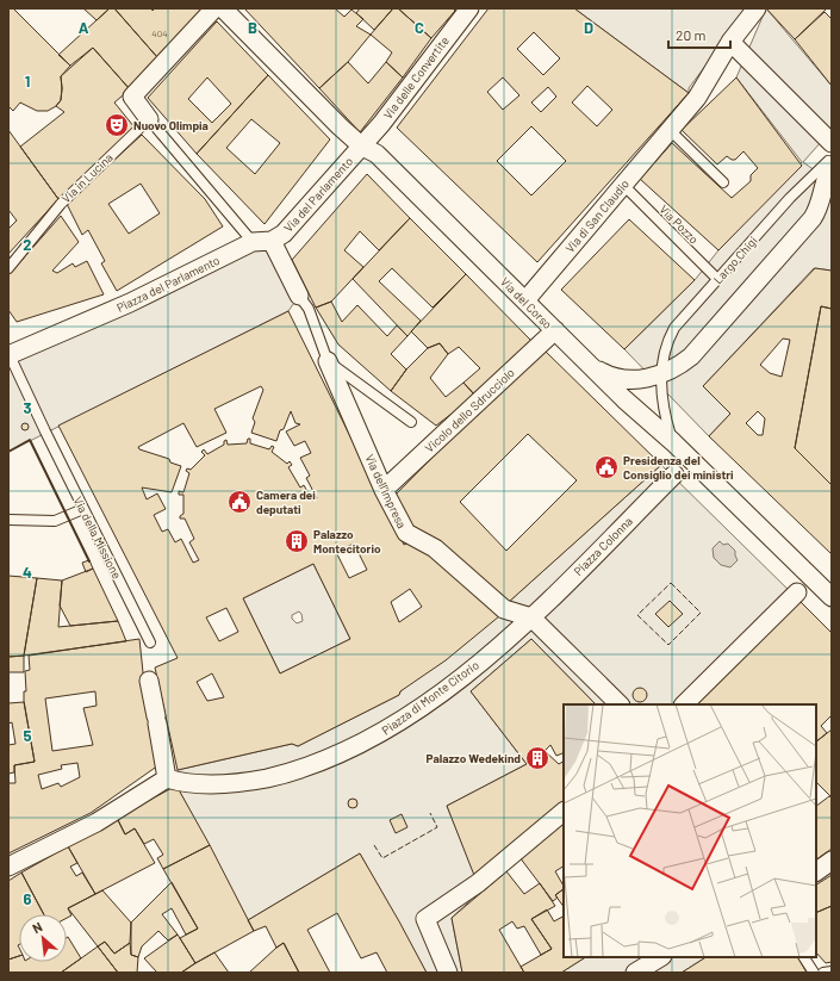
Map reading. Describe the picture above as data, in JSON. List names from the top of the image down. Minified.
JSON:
{"streets":{"street":["Via delle Convertite","Via del Parlamento","Via di San Claudio","Piazza del Parlamento","Via del Corso","Vicolo dello Sdrucciolo","Via dell'Impresa","Piazza Colonna","Piazza di Monte Citorio"],"lane":["Via in Lucina","Via Pozzo","Largo Chigi","Via della Missione"]},"crossings":[["Via delle Convertite","Via del Parlamento"],["Via delle Convertite","Via del Corso"],["Via del Parlamento","Piazza del Parlamento"],["Via del Parlamento","Via del Corso"],["Via di San Claudio","Via Pozzo"],["Via di San Claudio","Via del Corso"],["Via Pozzo","Largo Chigi"],["Largo Chigi","Via del Corso"],["Piazza del Parlamento","Via della Missione"],["Via del Corso","Vicolo dello Sdrucciolo"],["Vicolo dello Sdrucciolo","Via dell'Impresa"],["Via dell'Impresa","Piazza Colonna"],["Piazza Colonna","Piazza di Monte Citorio"]],"places":{"theatre":["Nuovo Olimpia"],"public building":["Presidenza del Consiglio dei ministri","Camera dei deputati"],"building":["Palazzo Montecitorio","Palazzo Wedekind"]},"house_numbers":["404"],"scale_bar":"20 m","north":"top left","grid":{"columns":["A","B","C","D"],"rows":["1","2","3","4","5","6"]}}
